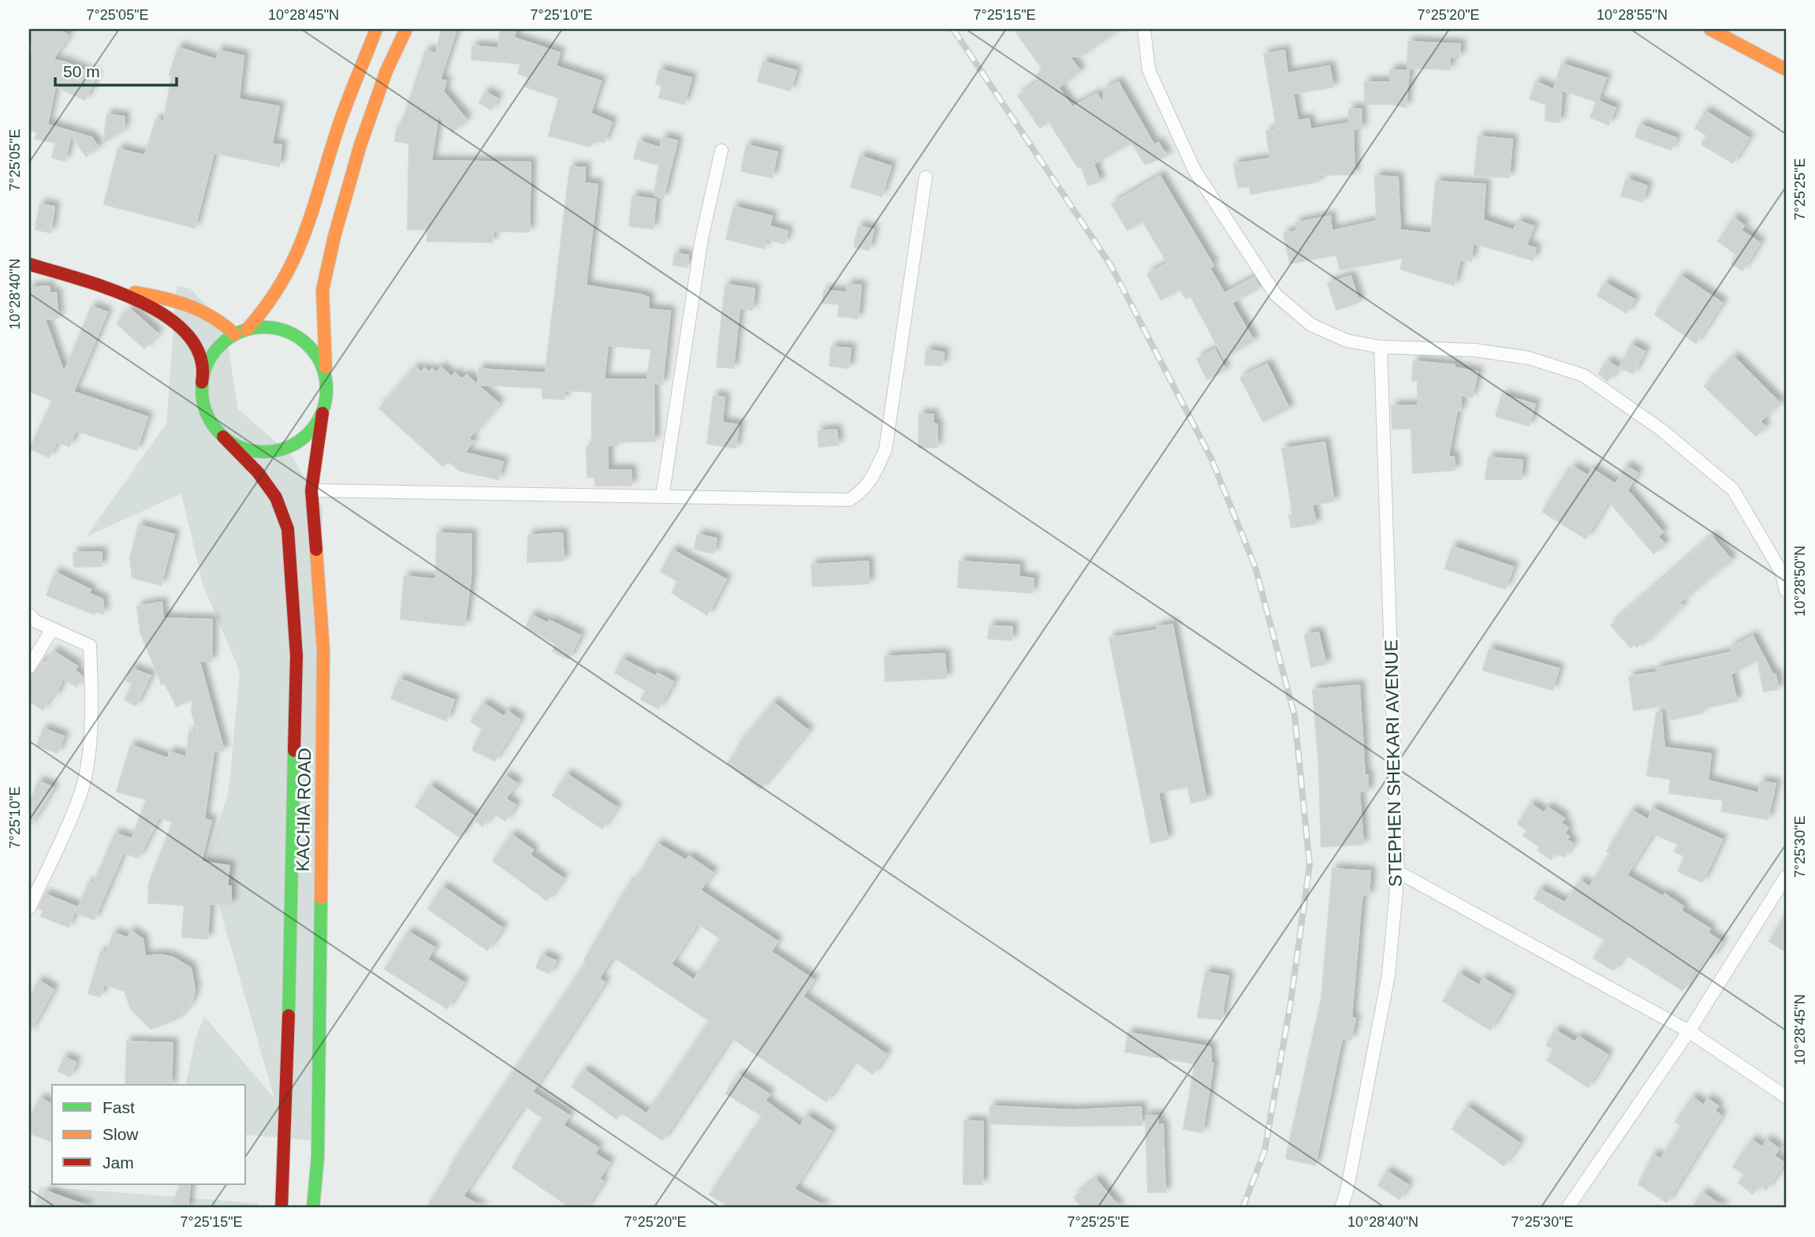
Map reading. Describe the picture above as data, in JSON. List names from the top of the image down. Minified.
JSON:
{"streets":{"main road":["KACHIA ROAD"],"street":["STEPHEN SHEKARI AVENUE"]},"legend":["Fast","Slow","Jam"],"scale_bar":"50 m","coordinates":["7°25'05\"E","10°28'45\"N","7°25'10\"E","7°25'15\"E","7°25'20\"E","10°28'55\"N","7°25'25\"E","10°28'40\"N","10°28'50\"N","7°25'30\"E"]}
